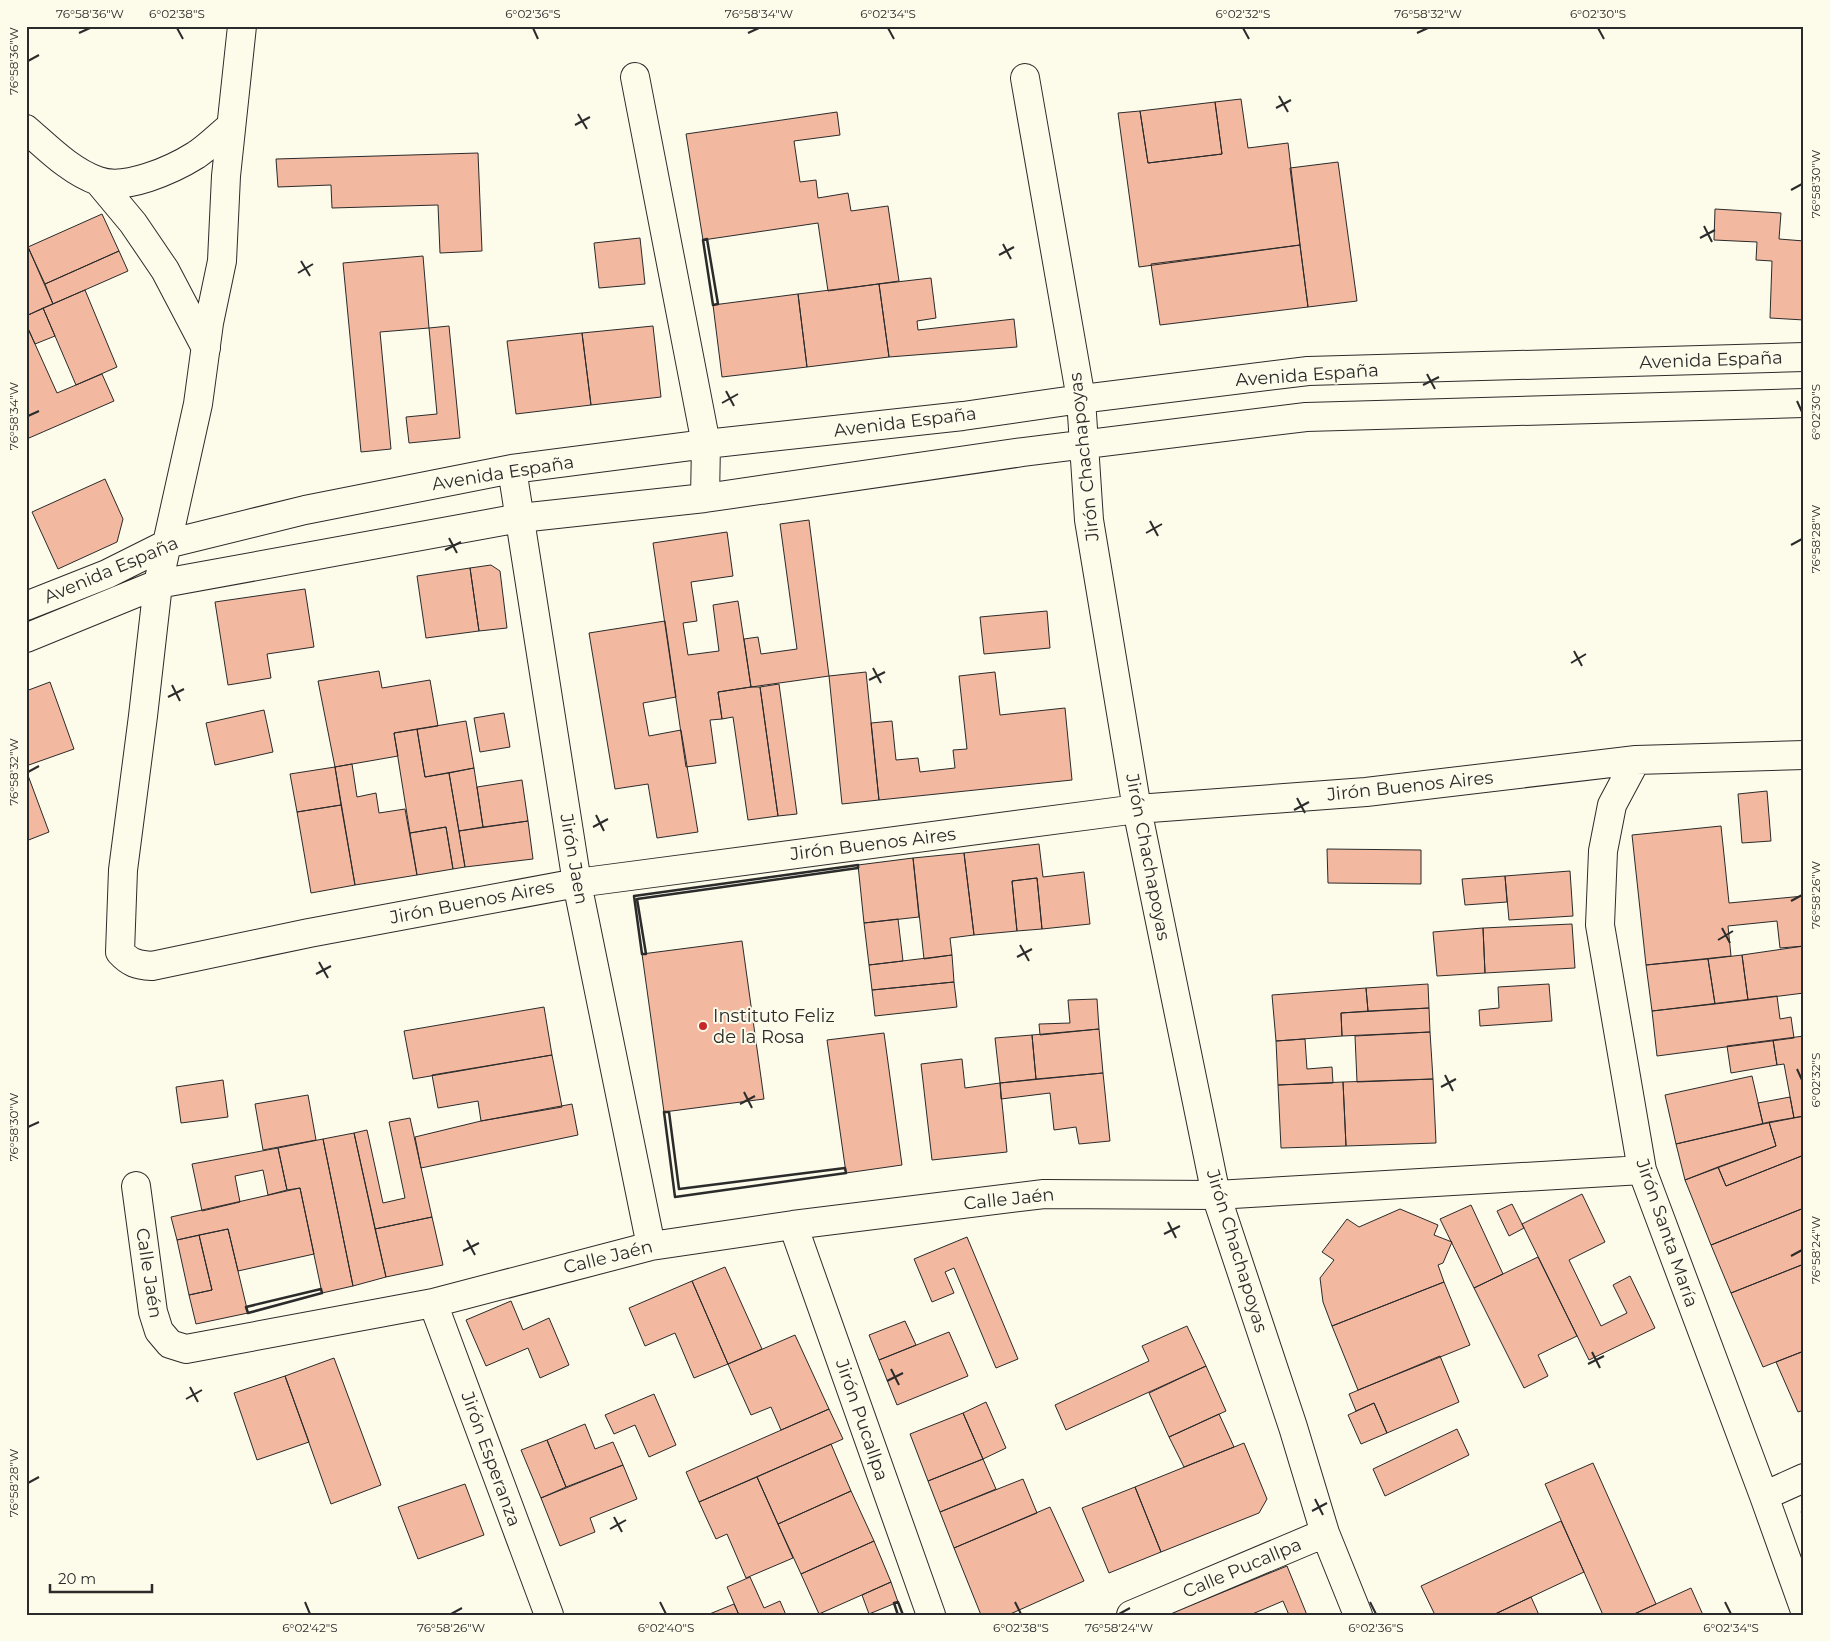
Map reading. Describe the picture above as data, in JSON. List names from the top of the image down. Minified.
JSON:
{"streets":{"street":["Avenida España","Jirón Chachapoyas","Jirón Buenos Aires","Jirón Jaen","Calle Jaén","Jirón Santa María","Jirón Pucallpa","Jirón Esperanza","Calle Pucallpa"]},"crossings":[["Avenida España","Jirón Chachapoyas"],["Avenida España","Jirón Buenos Aires"],["Avenida España","Jirón Jaen"],["Jirón Chachapoyas","Jirón Buenos Aires"],["Jirón Chachapoyas","Calle Jaén"],["Jirón Chachapoyas","Calle Pucallpa"],["Jirón Buenos Aires","Jirón Jaen"],["Jirón Buenos Aires","Jirón Santa María"],["Jirón Jaen","Calle Jaén"],["Calle Jaén","Jirón Santa María"],["Calle Jaén","Jirón Pucallpa"],["Calle Jaén","Jirón Esperanza"]],"places":["Instituto Feliz de la Rosa"],"scale_bar":"20 m","coordinates":["76°58'36\"W","6°02'38\"S","6°02'36\"S","76°58'34\"W","6°02'34\"S","6°02'32\"S","76°58'32\"W","6°02'30\"S","76°58'30\"W","76°58'28\"W","76°58'26\"W","76°58'24\"W","6°02'42\"S","6°02'40\"S"]}
